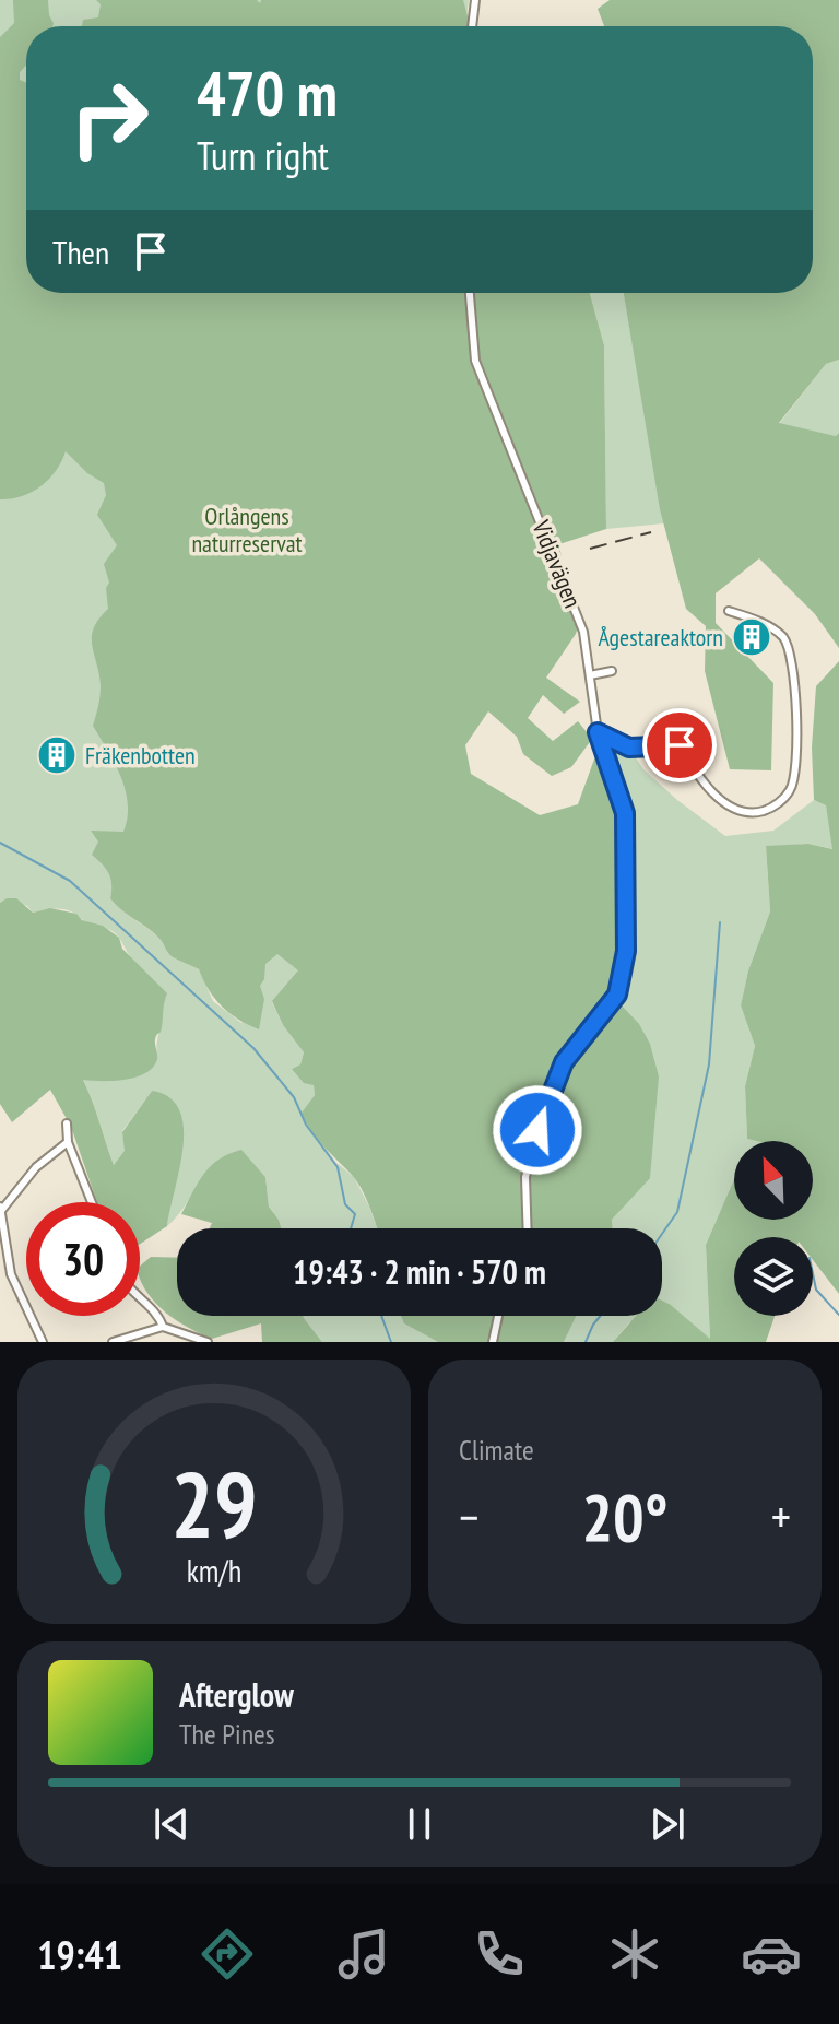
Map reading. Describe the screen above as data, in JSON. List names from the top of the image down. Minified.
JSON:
{"streets":{"street":["Vidjavägen"]},"parks":["Orlångens naturreservat"],"places":{"building":["Ågestareaktorn","Fräkenbotten"]},"north":"top left","page":{"turn":["470 m","Turn right"],"then":"Then","limit":"30","trip":"19:43 · 2 min · 570 m","tile":"Climate","heat":["−","20°","+"],"song":["Afterglow","The Pines"],"tabs":"19:41","gauge":["29","km/h"]}}
